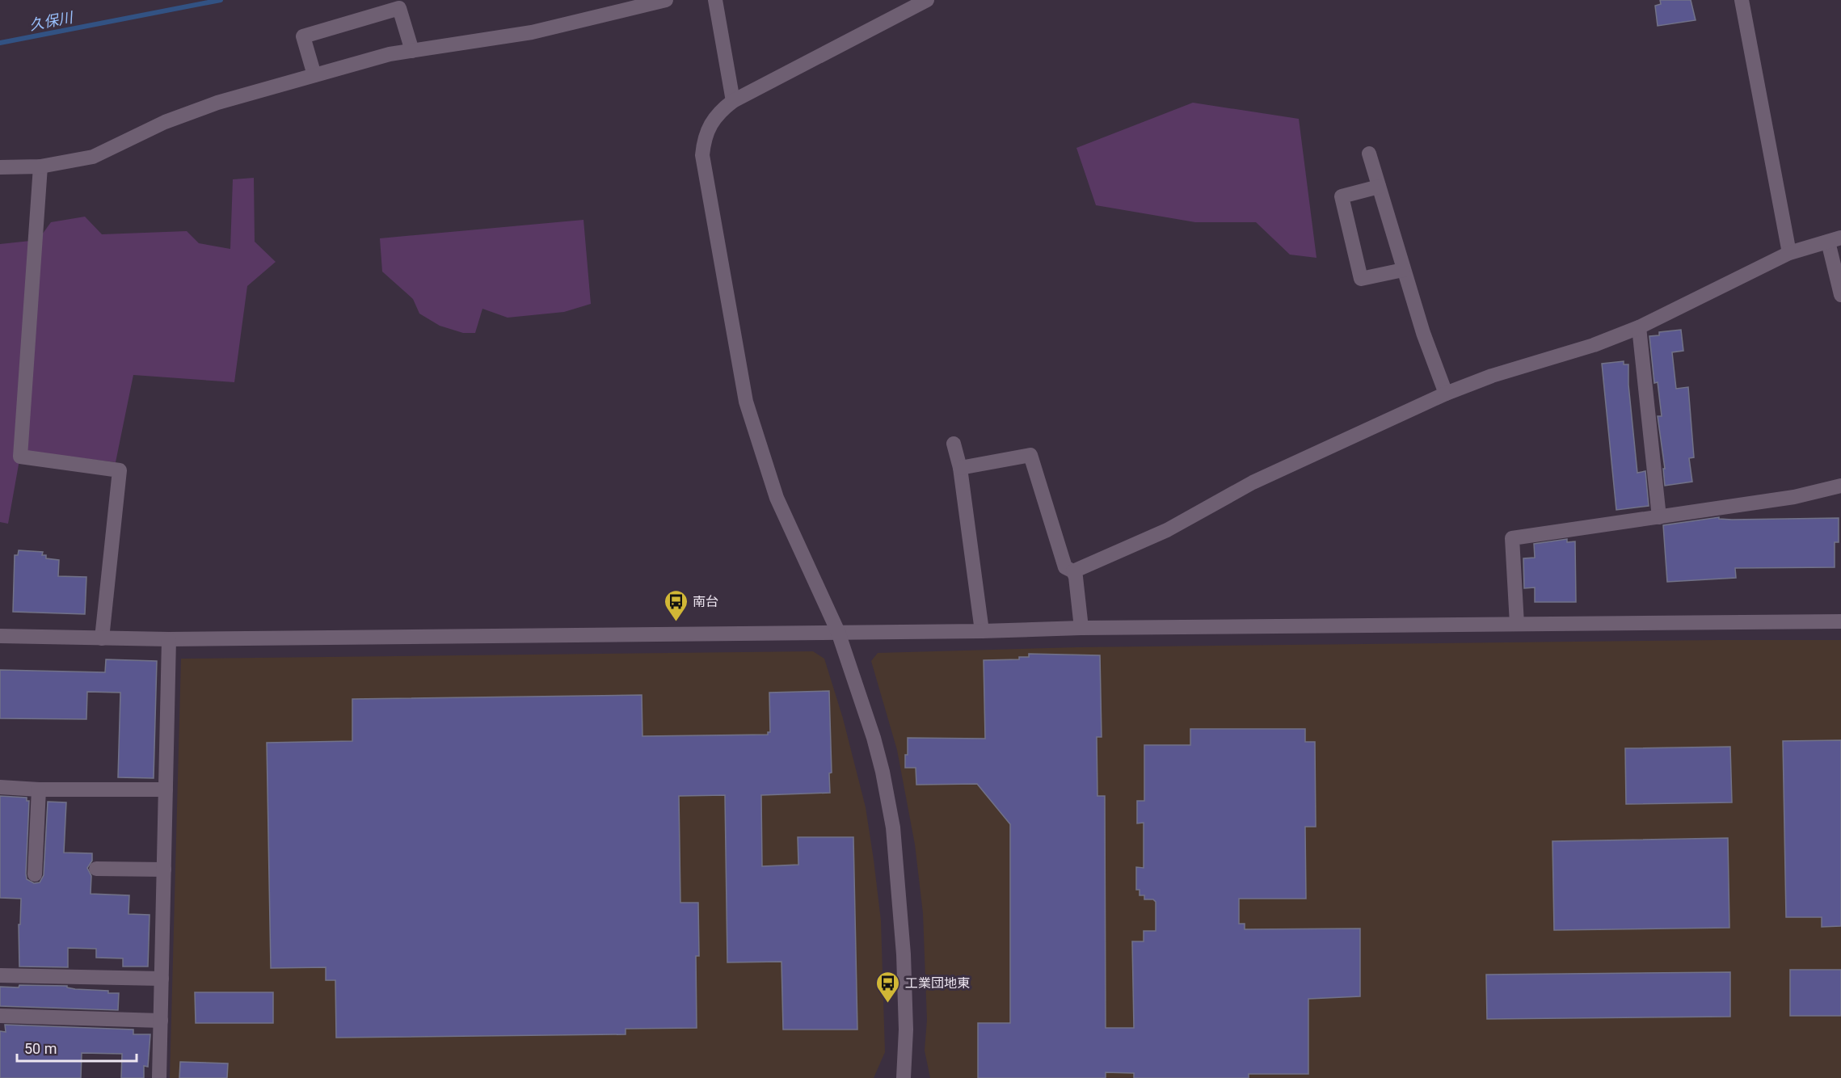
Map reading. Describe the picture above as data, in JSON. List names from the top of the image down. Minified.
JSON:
{"water":["久保川"],"places":{"bus stop":["南台","工業団地東"]},"scale_bar":"50 m"}
